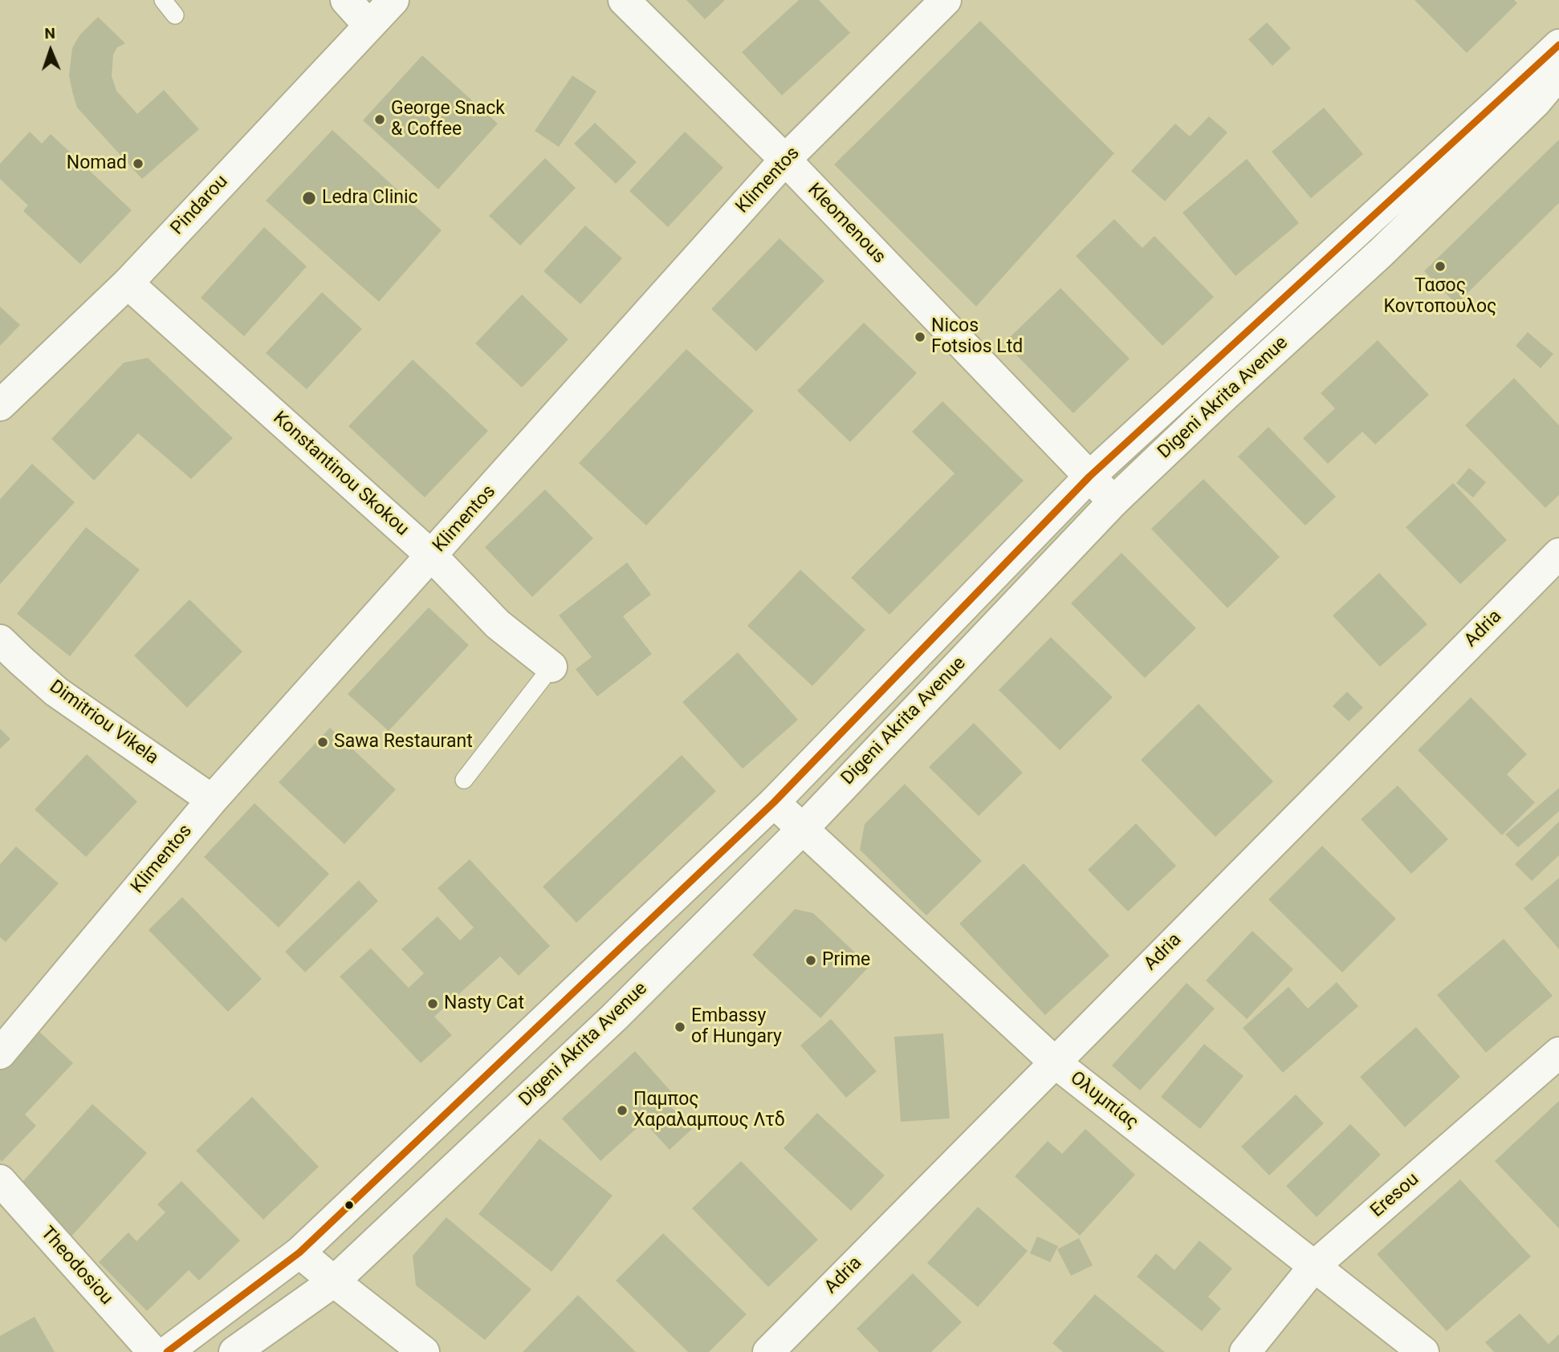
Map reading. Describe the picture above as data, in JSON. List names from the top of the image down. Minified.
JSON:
{"streets":{"street":["Klimentos","Pindarou","Kleomenous","Digeni Akrita Avenue","Konstantinou Skokou","Adria","Dimitriou Vikela","Ολυμπίας","Eresou","Theodosiou"]},"crossings":[["Klimentos","Kleomenous"],["Klimentos","Konstantinou Skokou"],["Klimentos","Dimitriou Vikela"],["Pindarou","Konstantinou Skokou"],["Kleomenous","Digeni Akrita Avenue"],["Digeni Akrita Avenue","Ολυμπίας"],["Adria","Ολυμπίας"],["Ολυμπίας","Eresou"]],"places":["George Snack & Coffee","Nomad","Ledra Clinic","Τασος Κοντοπουλος","Nicos Fotsios Ltd","Sawa Restaurant","Prime","Nasty Cat","Embassy of Hungary","Παμπος Χαραλαμπους Λτδ"],"north":"top"}
